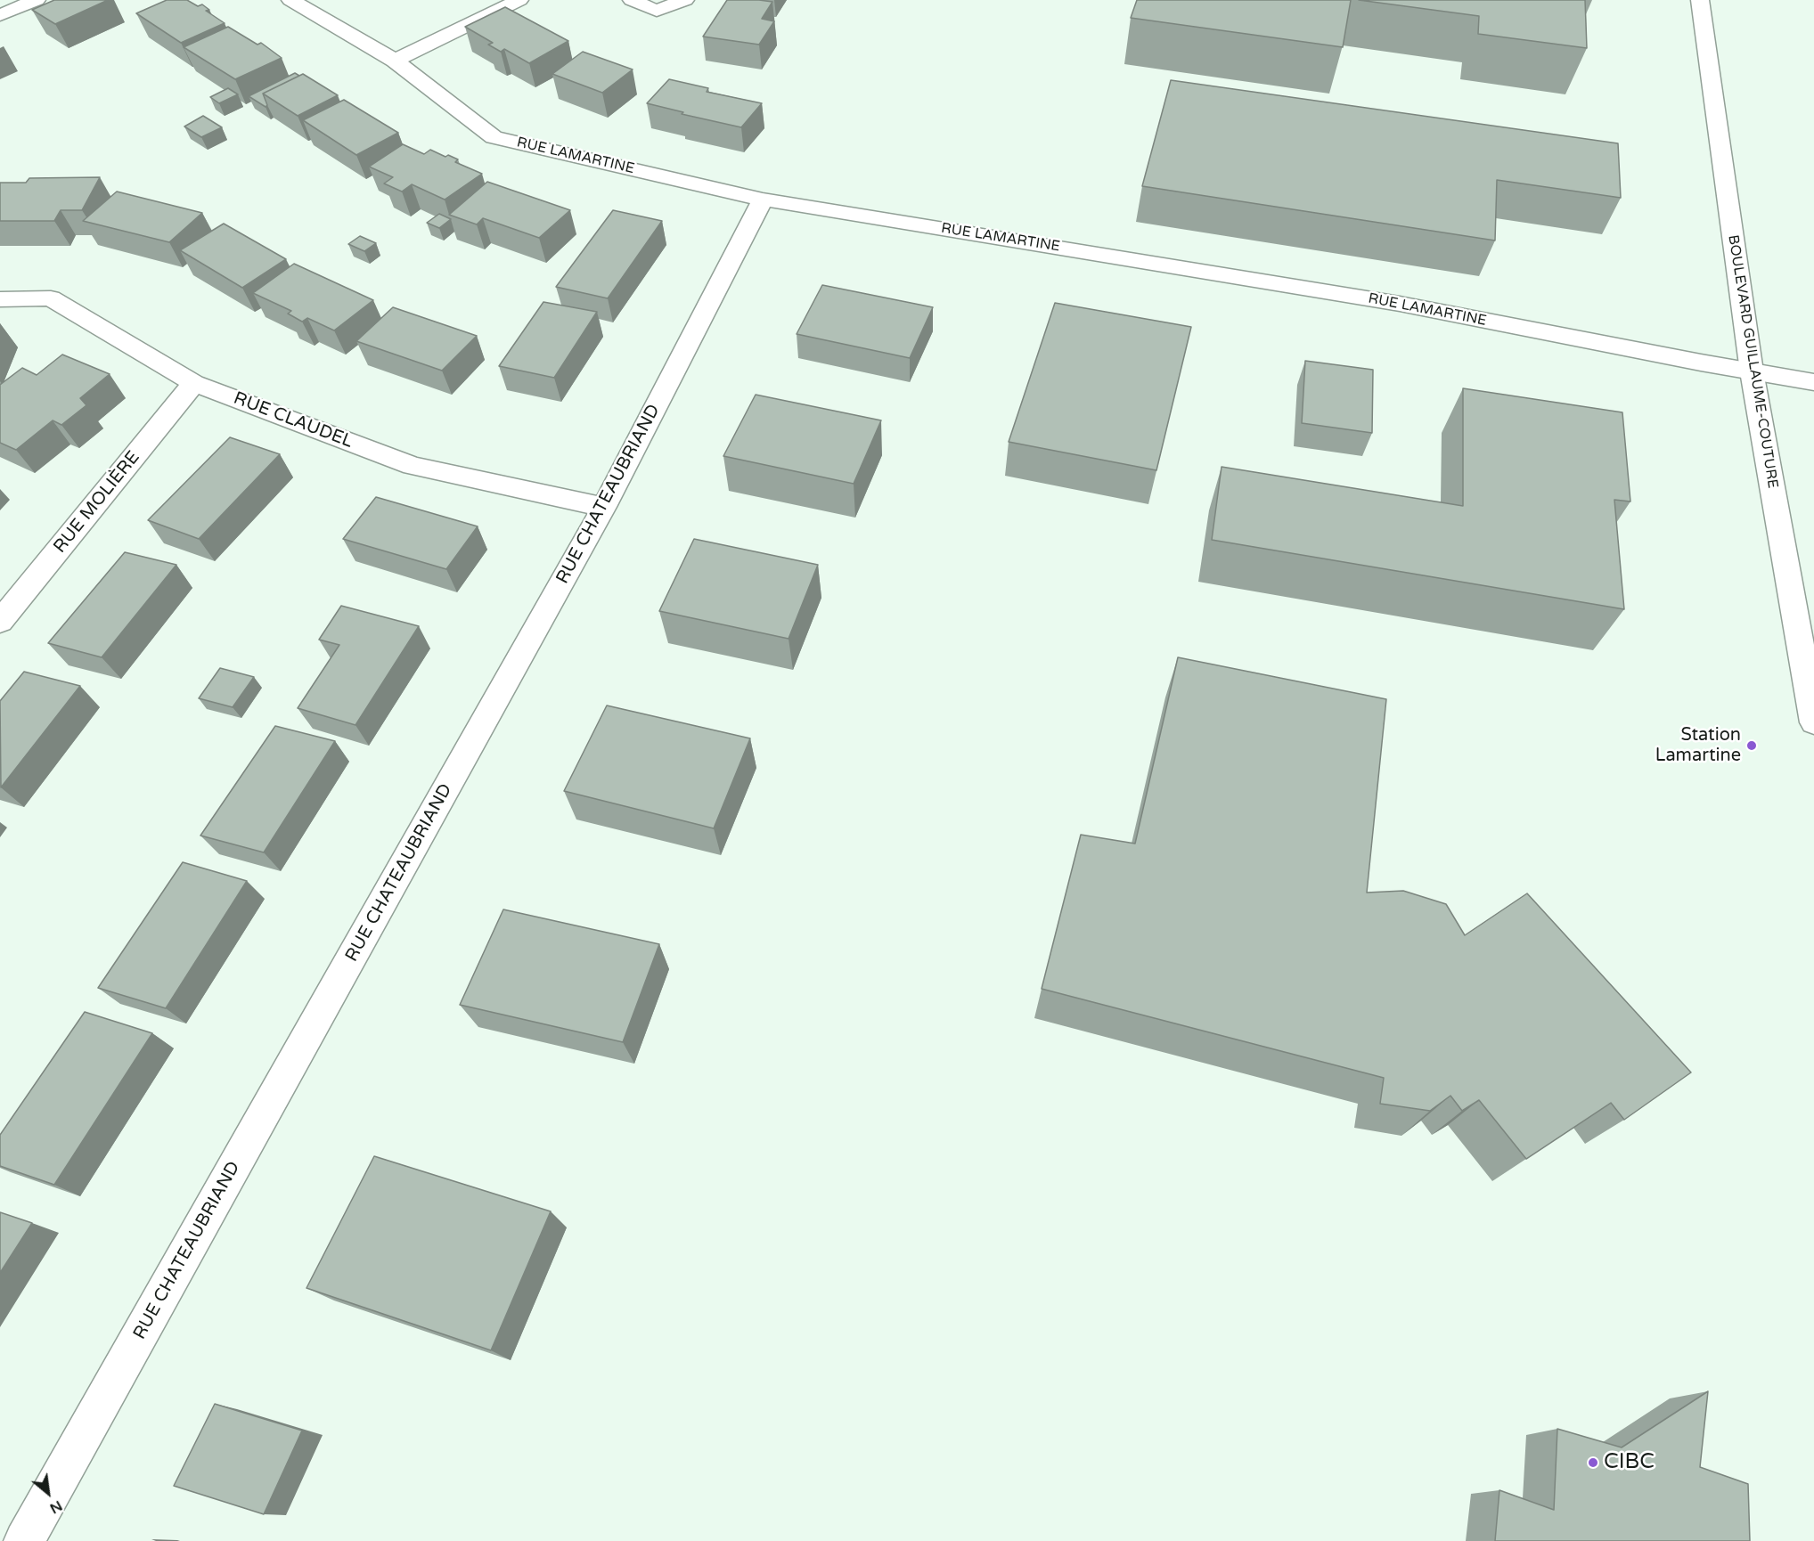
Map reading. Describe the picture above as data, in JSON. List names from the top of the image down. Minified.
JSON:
{"streets":{"street":["RUE LAMARTINE","BOULEVARD GUILLAUME-COUTURE","RUE CLAUDEL","RUE CHATEAUBRIAND","RUE MOLIÈRE"]},"crossings":[["RUE LAMARTINE","BOULEVARD GUILLAUME-COUTURE"],["RUE LAMARTINE","RUE CHATEAUBRIAND"],["RUE CLAUDEL","RUE CHATEAUBRIAND"],["RUE CLAUDEL","RUE MOLIÈRE"]],"places":["Station Lamartine","CIBC"],"north":"bottom right"}
